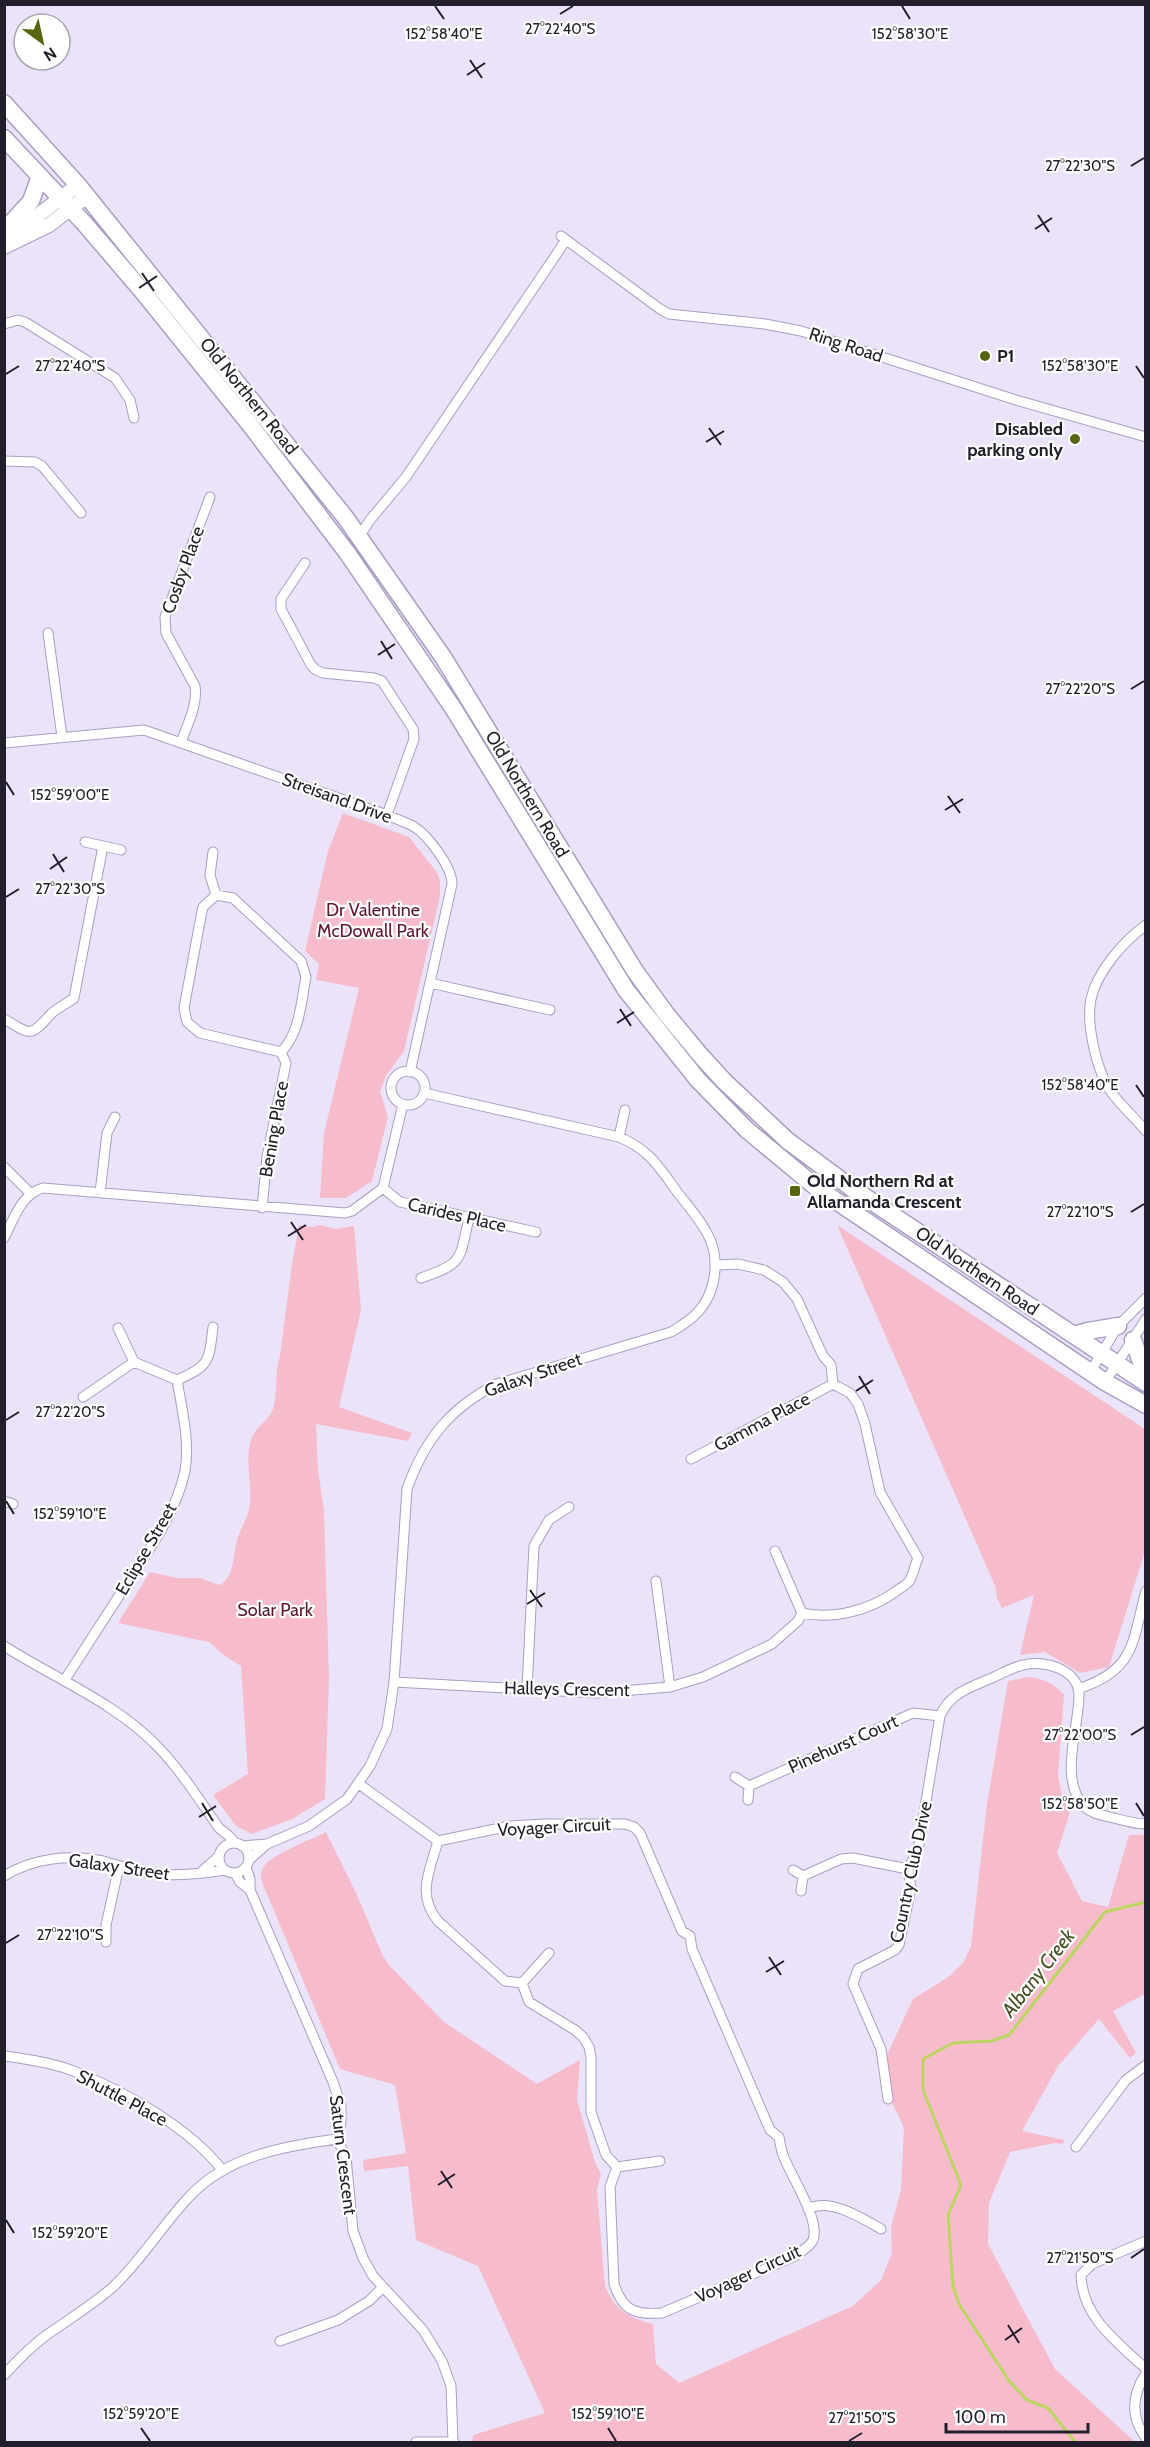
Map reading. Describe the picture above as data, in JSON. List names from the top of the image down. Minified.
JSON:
{"streets":{"highway":["Old Northern Road"],"street":["Ring Road","Cosby Place","Streisand Drive","Bening Place","Carides Place","Galaxy Street","Gamma Place","Eclipse Street","Halleys Crescent","Pinehurst Court","Voyager Circuit","Country Club Drive","Shuttle Place","Saturn Crescent"]},"crossings":[["Ring Road","Old Northern Road"],["Cosby Place","Streisand Drive"],["Streisand Drive","Galaxy Street"],["Galaxy Street","Halleys Crescent"],["Galaxy Street","Saturn Crescent"],["Pinehurst Court","Country Club Drive"]],"water":["Albany Creek"],"parks":["Dr Valentine McDowall Park","Solar Park"],"places":{"other":["P1","Disabled parking only"],"transit":["Old Northern Rd at Allamanda Crescent"]},"scale_bar":"100 m","north":"bottom right","coordinates":["27°22'40\"S","152°58'40\"E","152°58'30\"E","27°22'30\"S","27°22'20\"S","152°59'00\"E","27°22'10\"S","152°59'10\"E","27°22'00\"S","152°58'50\"E","152°59'20\"E","27°21'50\"S"]}
